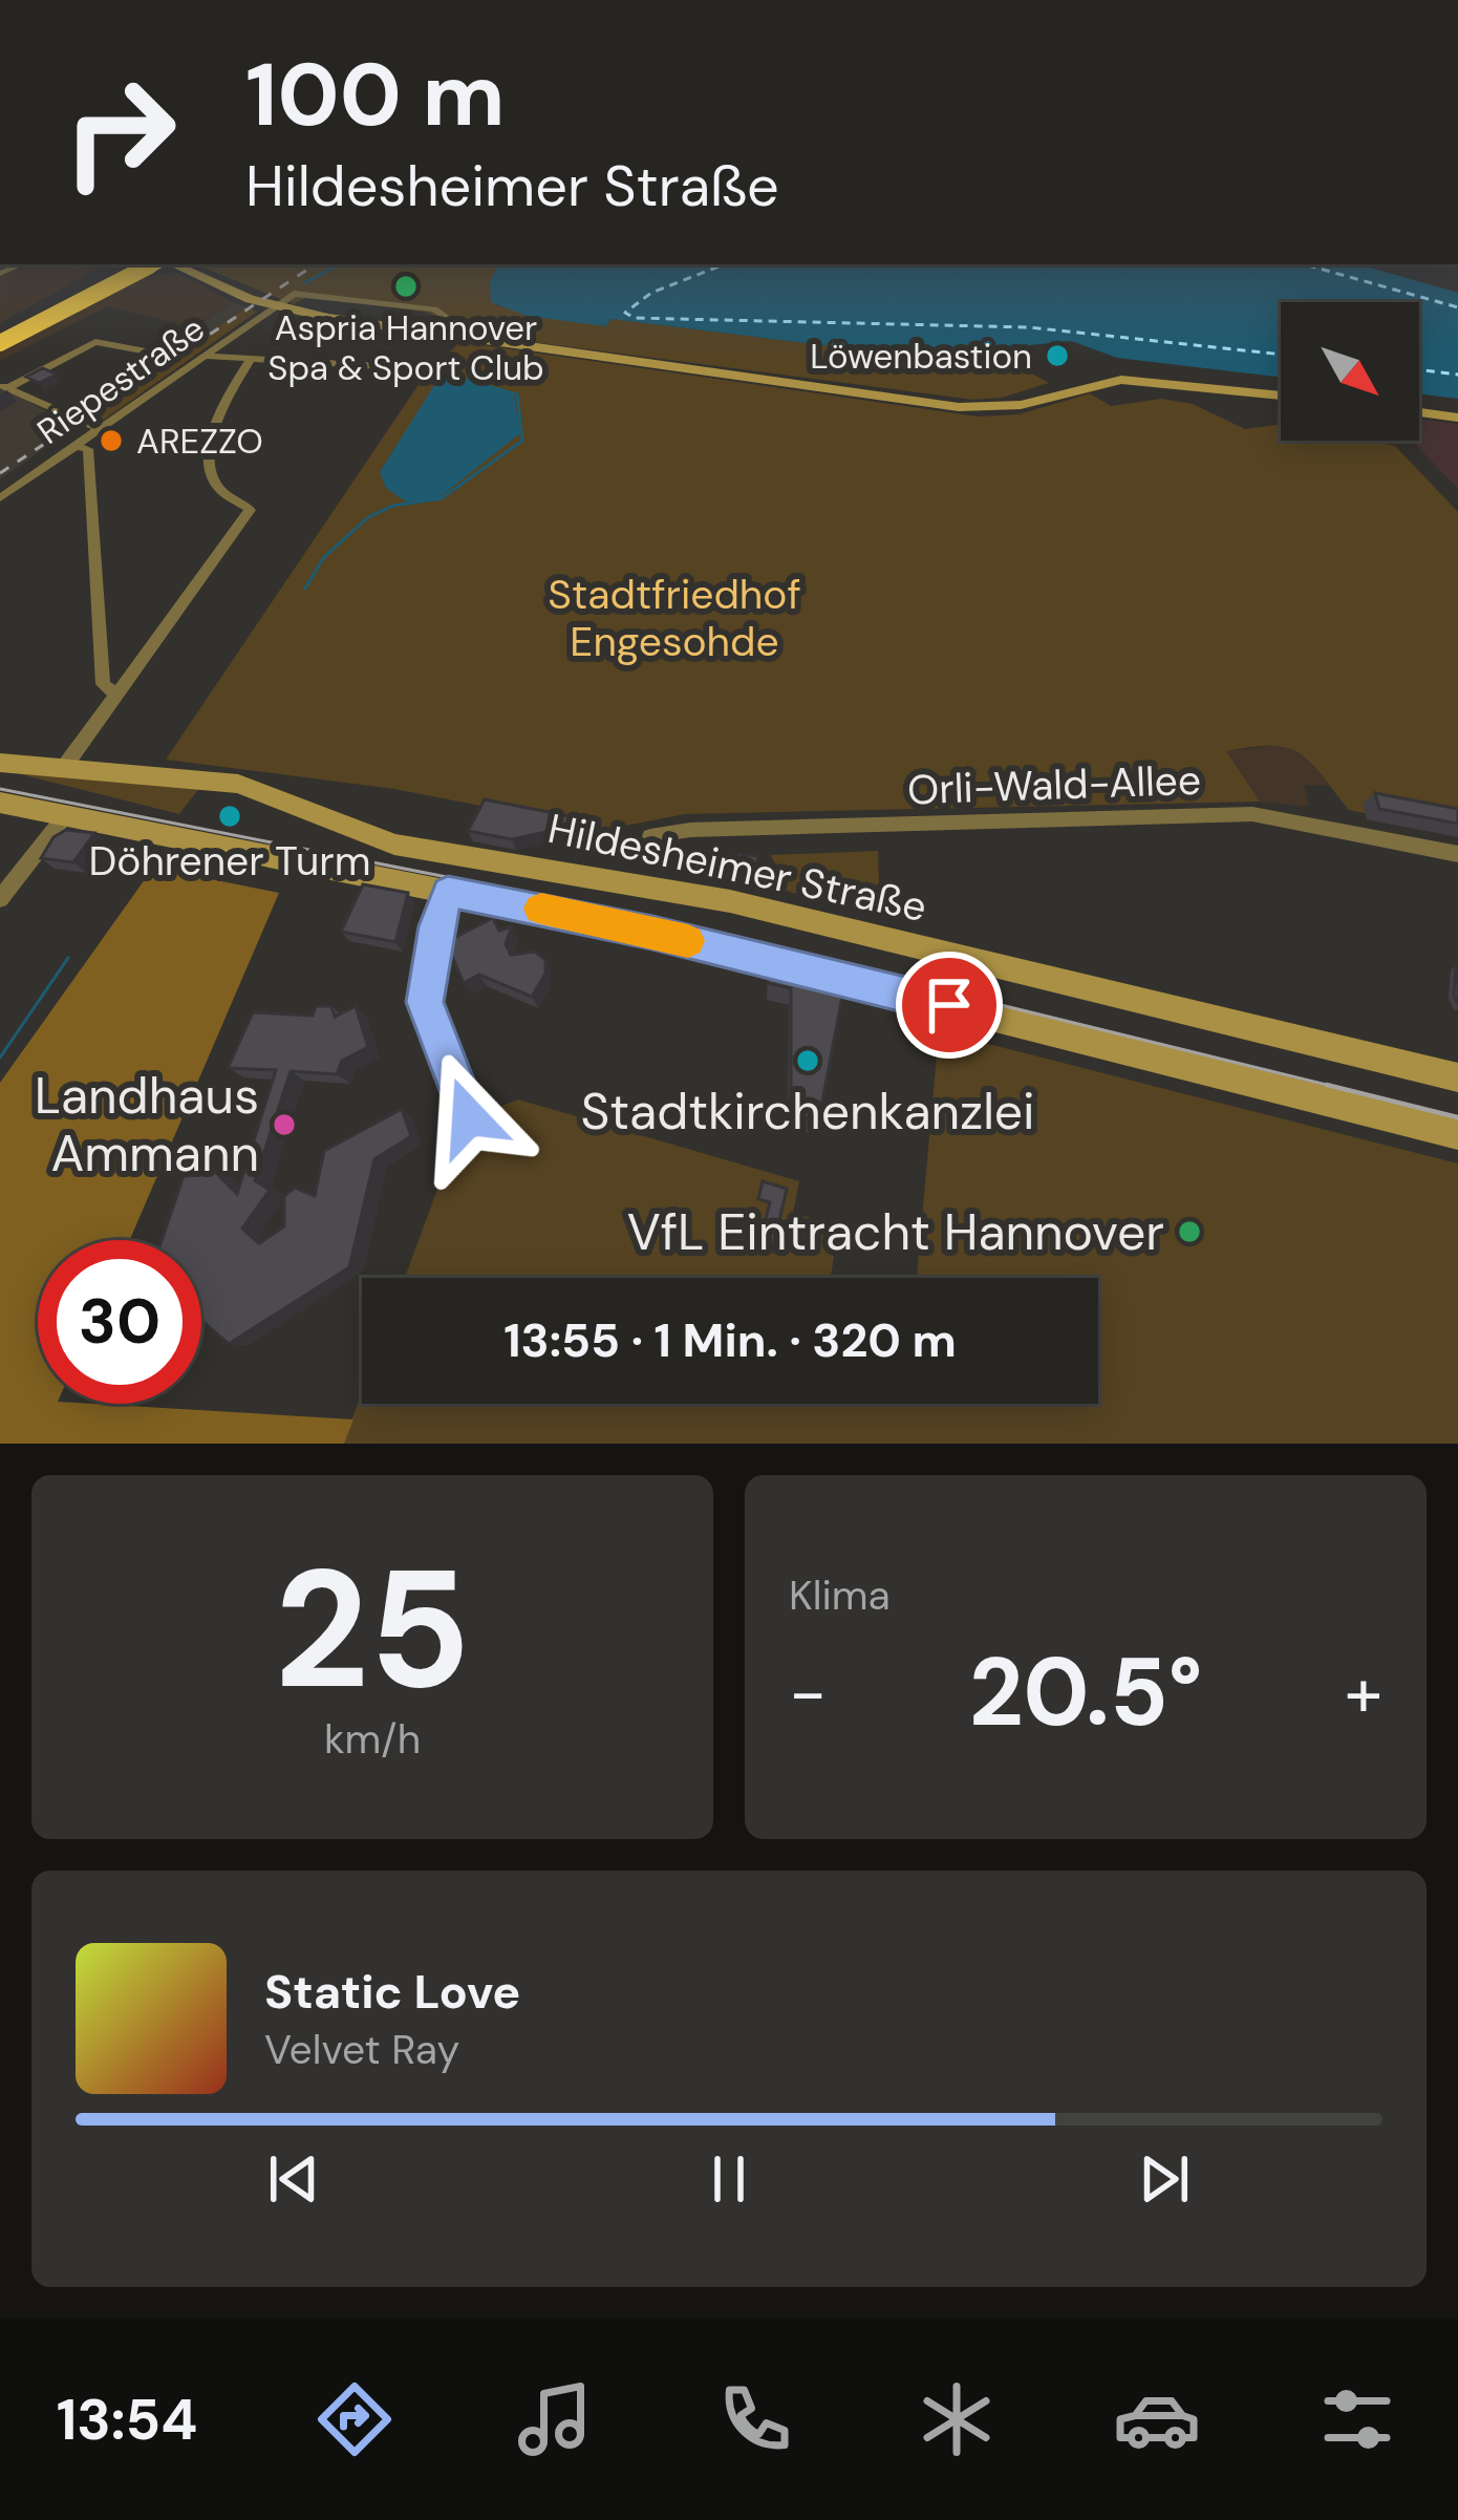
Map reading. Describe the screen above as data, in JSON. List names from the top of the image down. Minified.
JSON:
{"streets":{"main road":["Hildesheimer Straße"],"street":["Riepestraße","Orli-Wald-Allee"]},"parks":["Stadtfriedhof Engesohde"],"places":["Aspria Hannover Spa & Sport Club","Löwenbastion","AREZZO","Döhrener Turm","Stadtkirchenkanzlei","Landhaus Ammann","VfL Eintracht Hannover"],"north":"bottom right","page":{"turn":["100 m","Hildesheimer Straße"],"limit":"30","trip":"13:55 · 1 Min. · 320 m","tile":[["25","km/h"],"Klima"],"heat":["−","20.5°","+"],"song":["Static Love","Velvet Ray"],"tabs":"13:54"}}
